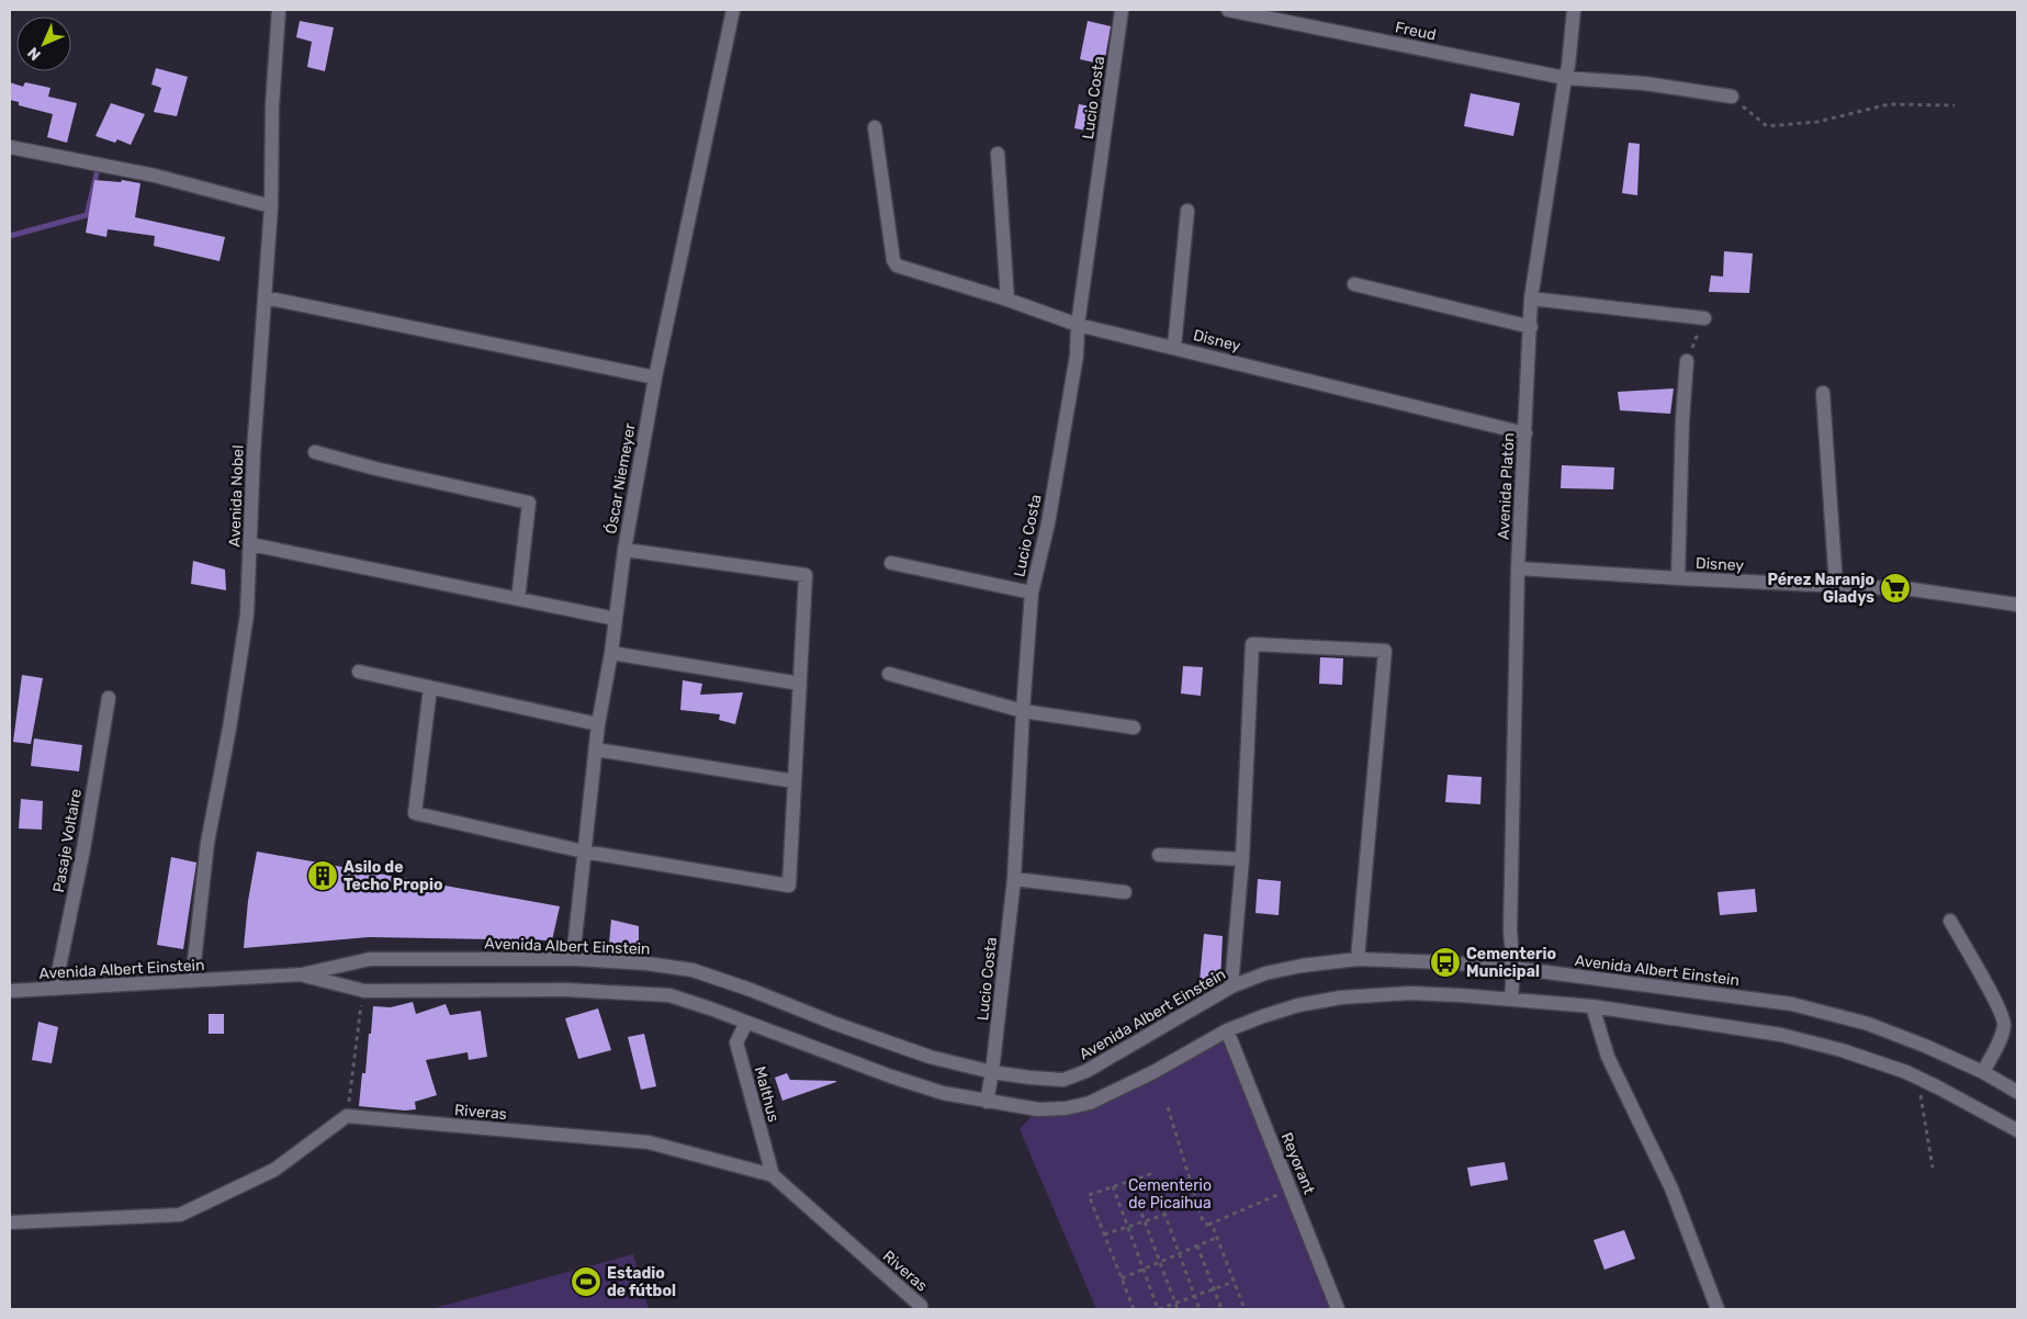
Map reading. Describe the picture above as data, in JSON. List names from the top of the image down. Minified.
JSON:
{"streets":{"street":["Freud","Lucio Costa","Disney","Óscar Niemeyer","Avenida Platón","Avenida Nobel","Pasaje Voltaire","Avenida Albert Einstein","Malthus","Riveras","Reyorant"]},"crossings":[["Freud","Avenida Platón"],["Lucio Costa","Disney"],["Lucio Costa","Avenida Albert Einstein"],["Disney","Avenida Platón"],["Óscar Niemeyer","Avenida Albert Einstein"],["Avenida Platón","Avenida Albert Einstein"],["Avenida Nobel","Avenida Albert Einstein"],["Pasaje Voltaire","Avenida Albert Einstein"],["Avenida Albert Einstein","Malthus"],["Avenida Albert Einstein","Reyorant"],["Malthus","Riveras"]],"parks":["Cementerio de Picaihua"],"places":{"supermarket":["Pérez Naranjo Gladys"],"building":["Asilo de Techo Propio"],"bus stop":["Cementerio Municipal"],"sports":["Estadio de fútbol"]},"north":"bottom left"}
